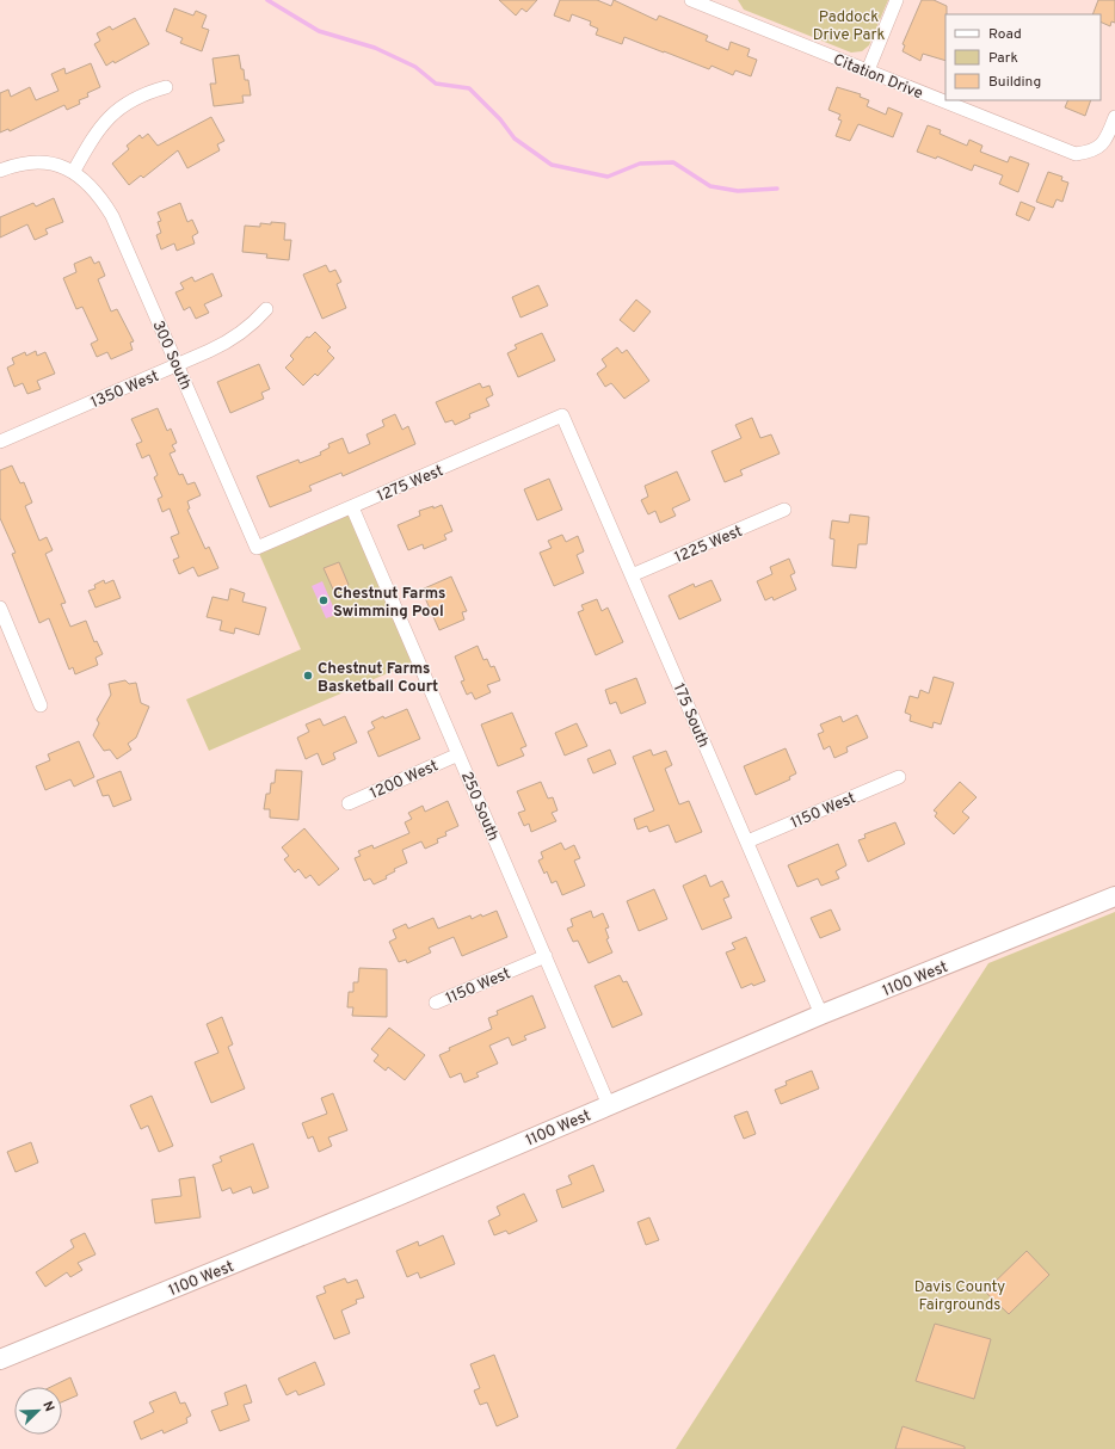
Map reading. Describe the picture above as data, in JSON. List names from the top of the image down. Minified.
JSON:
{"streets":{"street":["Citation Drive","300 South","1350 West","1275 West","1225 West","175 South","1200 West","250 South","1150 West","1100 West"]},"crossings":[["300 South","1350 West"],["300 South","1275 West"],["1275 West","175 South"],["1275 West","250 South"],["1225 West","175 South"],["175 South","1150 West"],["175 South","1100 West"],["1200 West","250 South"],["250 South","1150 West"],["250 South","1100 West"]],"parks":["Paddock Drive Park","Davis County Fairgrounds"],"places":["Chestnut Farms Swimming Pool","Chestnut Farms Basketball Court"],"legend":["Road","Park","Building"],"north":"top right"}
